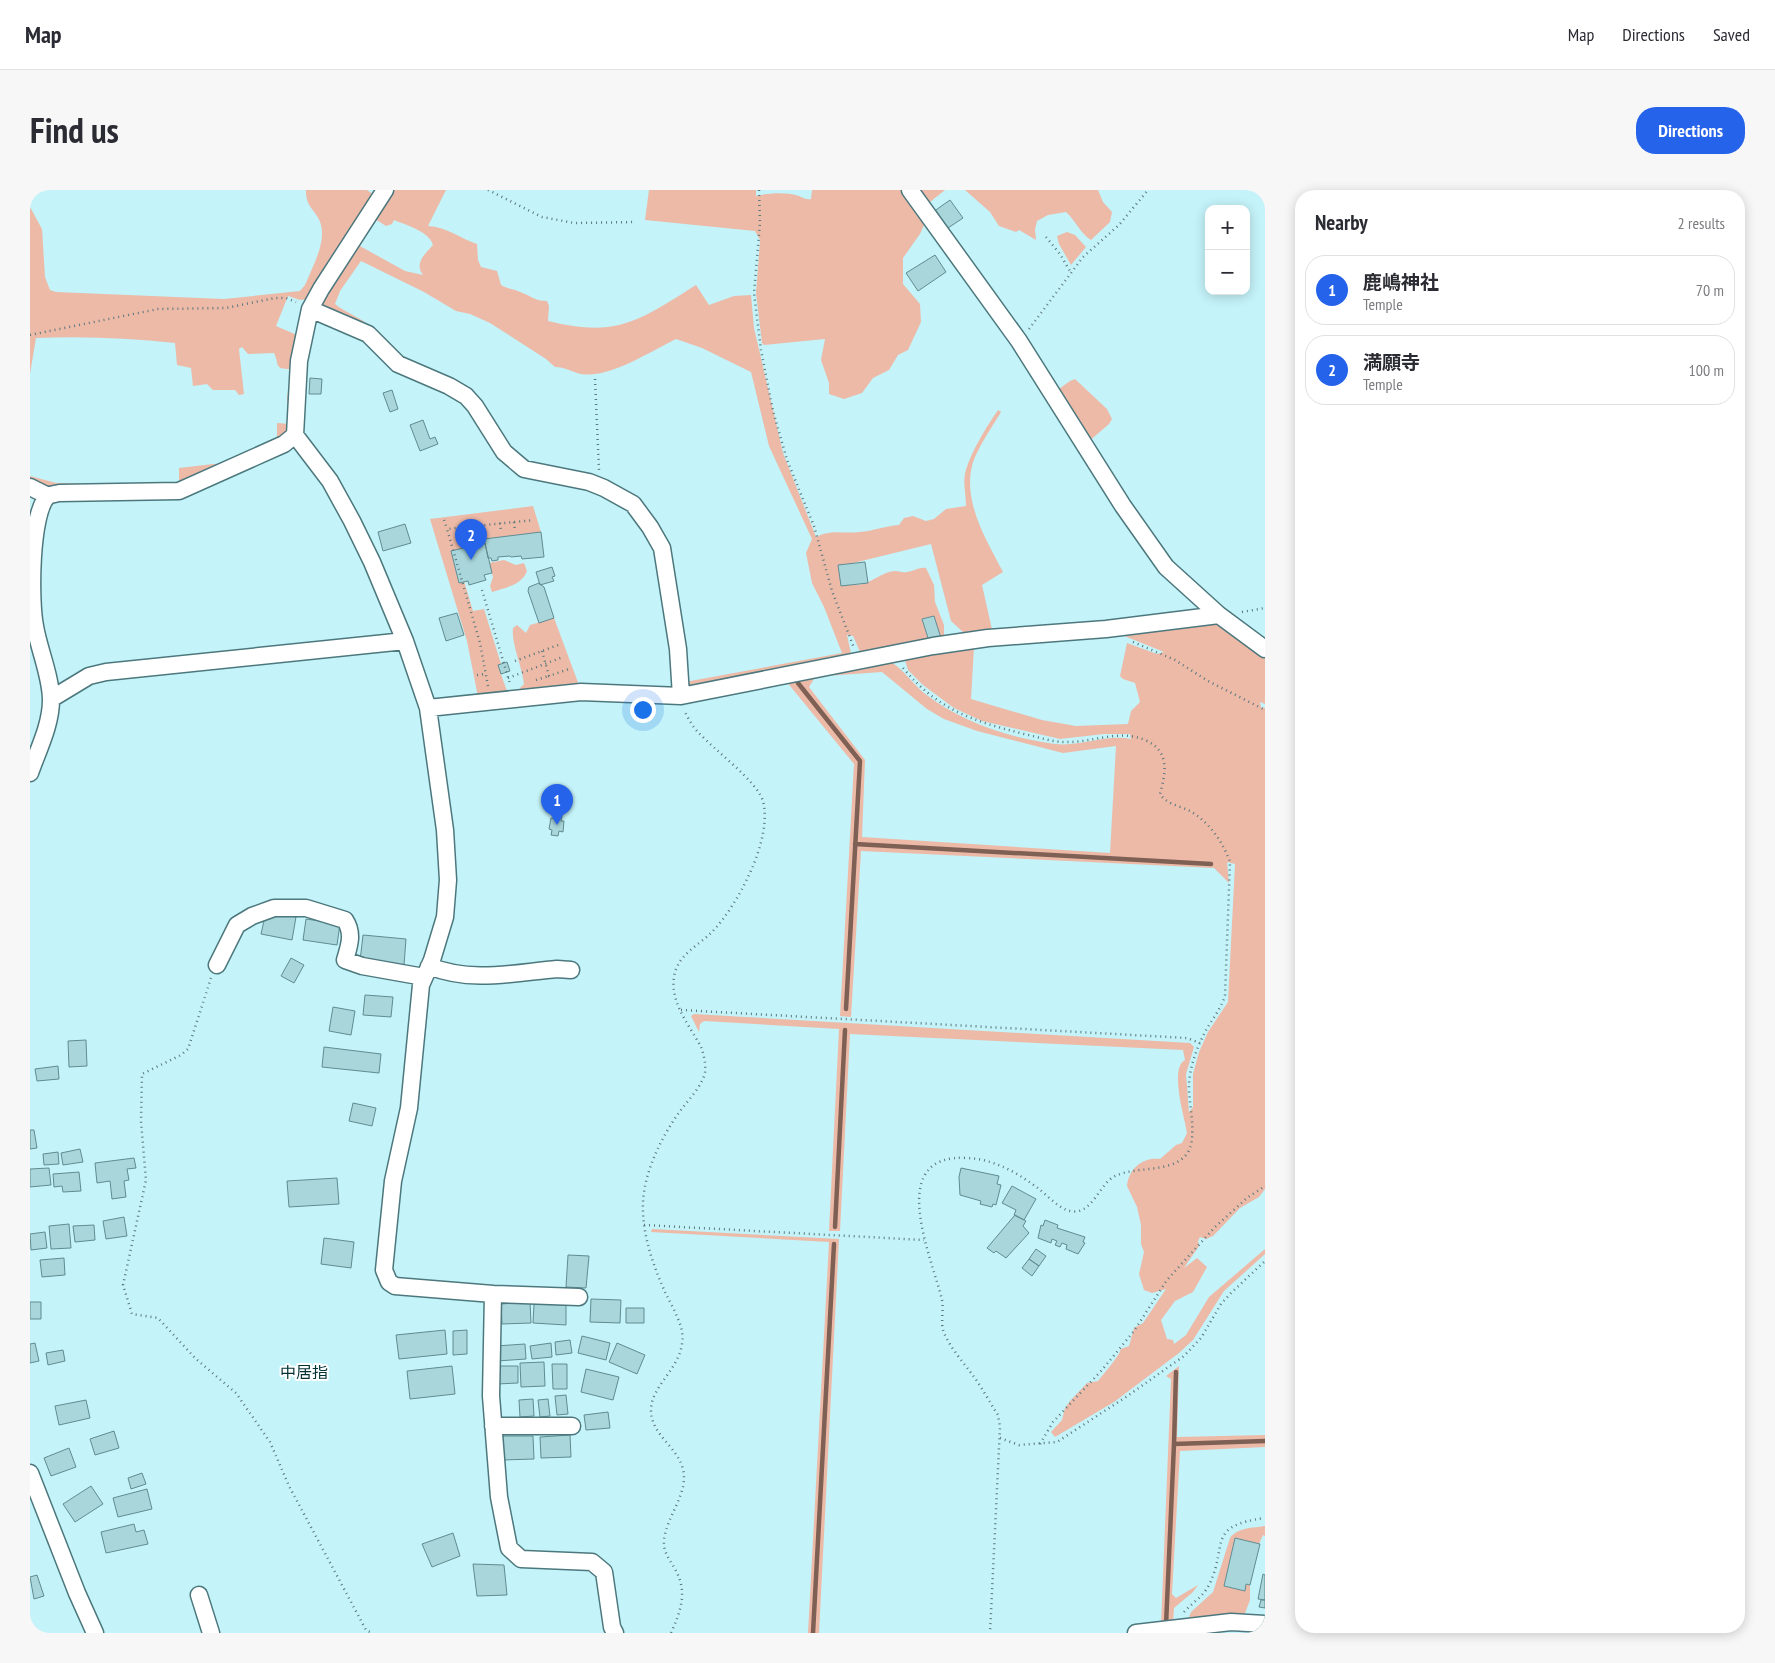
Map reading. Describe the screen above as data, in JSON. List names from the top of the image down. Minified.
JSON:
{"districts":["中居指"],"page":{"header":"Map","nav":["Map","Directions","Saved"],"title":"Find us","buttons":"Directions","heading":["Nearby","2 results"],"map_buttons":["+","−"],"list":[{"mark":"1","name":"鹿嶋神社","note":"Temple","value":"70 m"},{"mark":"2","name":"満願寺","note":"Temple","value":"100 m"}],"pins":["2","1"]}}
